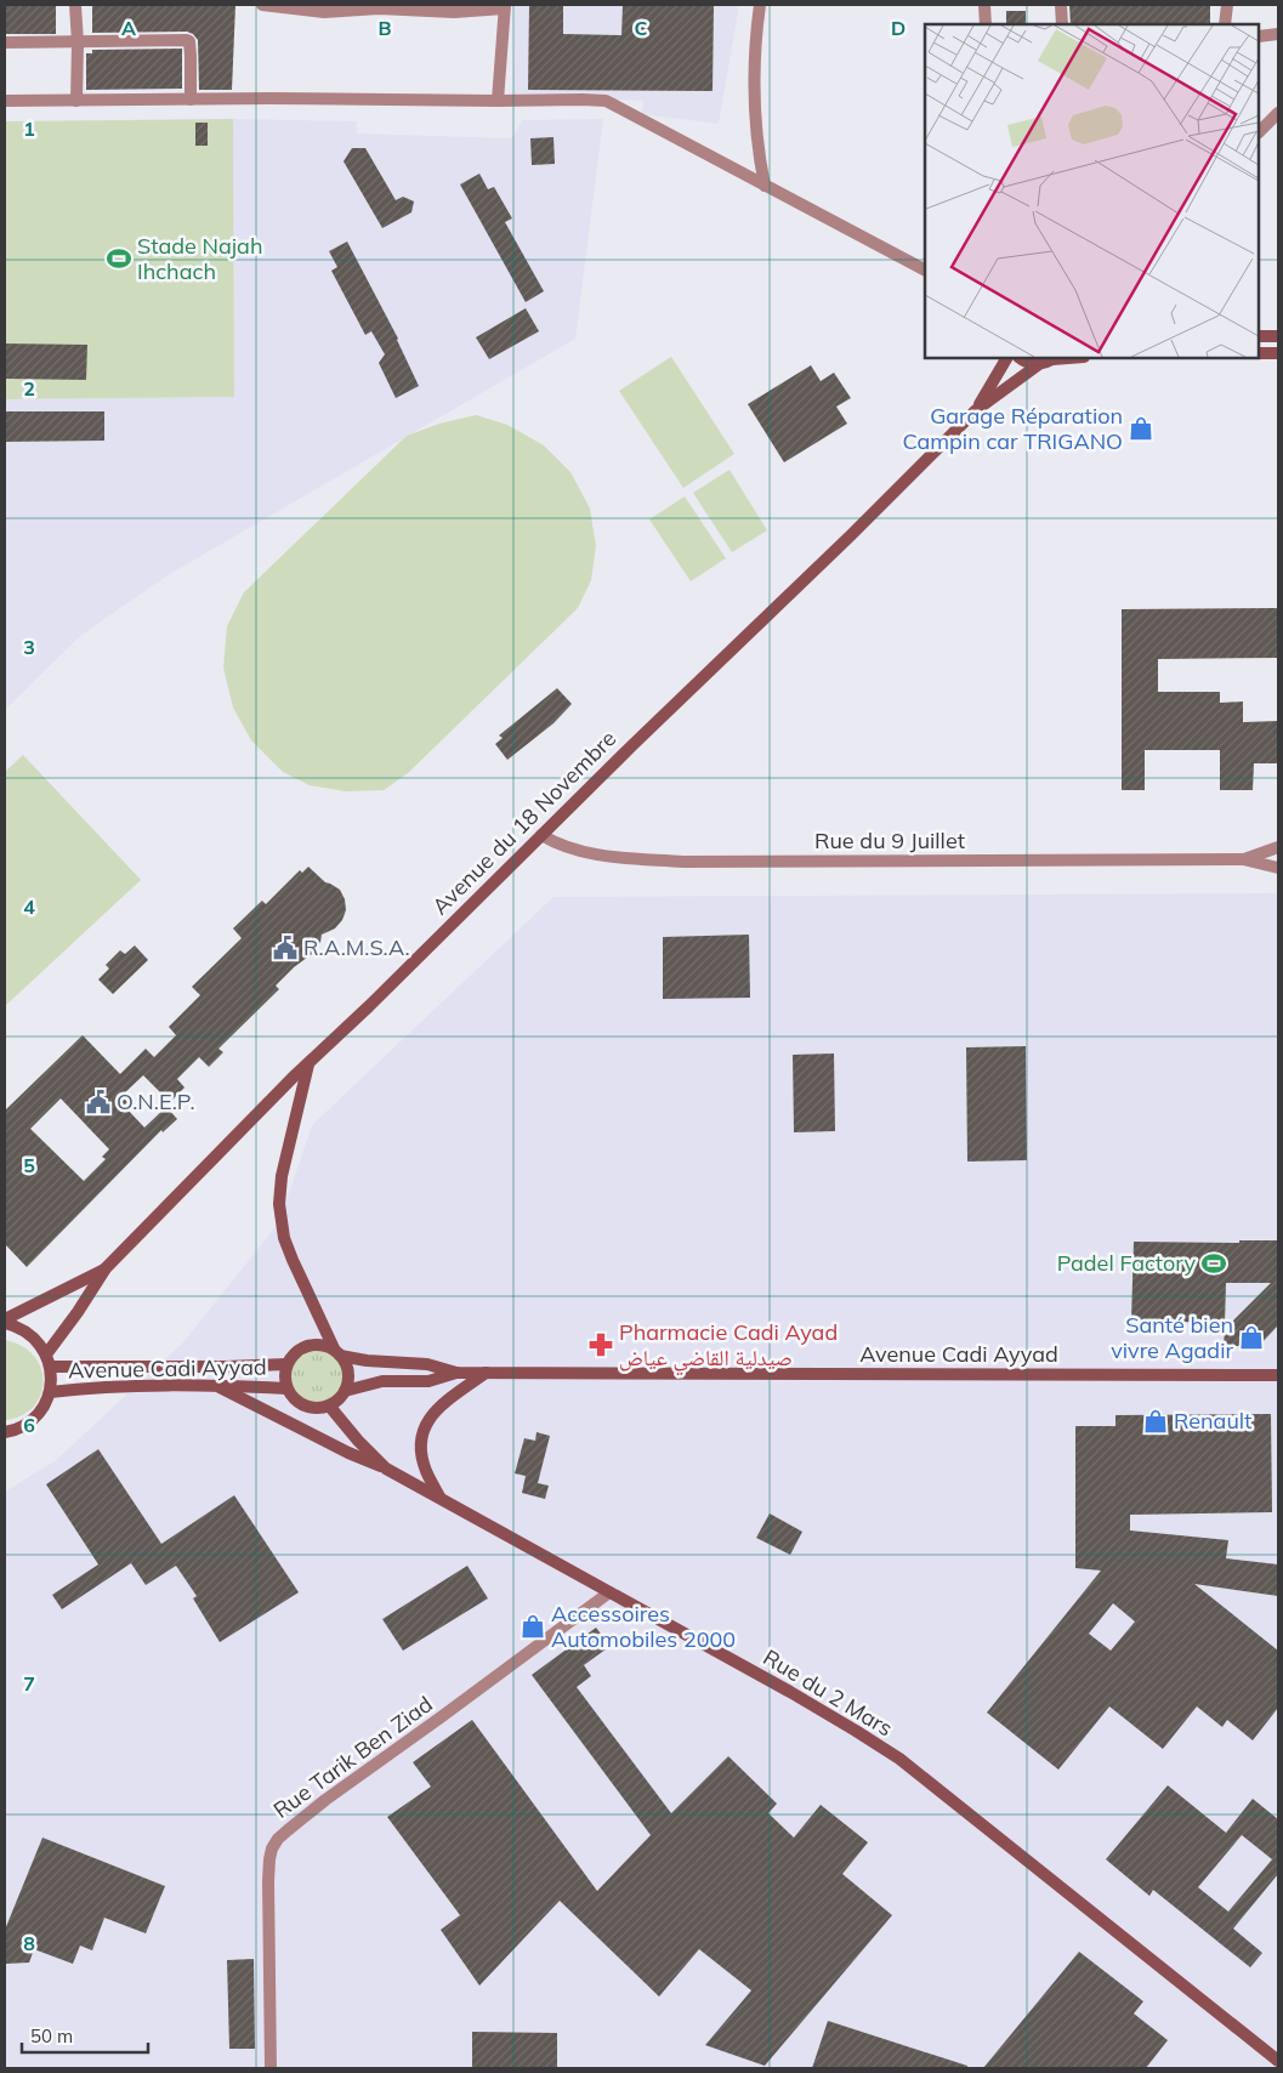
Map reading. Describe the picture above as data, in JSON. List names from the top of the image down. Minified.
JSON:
{"streets":{"street":["Avenue du 18 Novembre","Rue du 9 Juillet","Avenue Cadi Ayyad","Rue du 2 Mars","Rue Tarik Ben Ziad"]},"crossings":[["Avenue du 18 Novembre","Rue du 9 Juillet"],["Avenue du 18 Novembre","Avenue Cadi Ayyad"],["Avenue Cadi Ayyad","Rue du 2 Mars"],["Rue du 2 Mars","Rue Tarik Ben Ziad"]],"places":{"sports":["Stade Najah Ihchach","Padel Factory"],"shop":["Garage Réparation Campin car TRIGANO","Santé bien vivre Agadir","Renault","Accessoires Automobiles 2000"],"public building":["R.A.M.S.A.","O.N.E.P."],"pharmacy":["Pharmacie Cadi Ayad صيدلية القاضي عياض"]},"scale_bar":"50 m","grid":{"columns":["A","B","C","D"],"rows":["1","2","3","4","5","6","7","8"]}}
